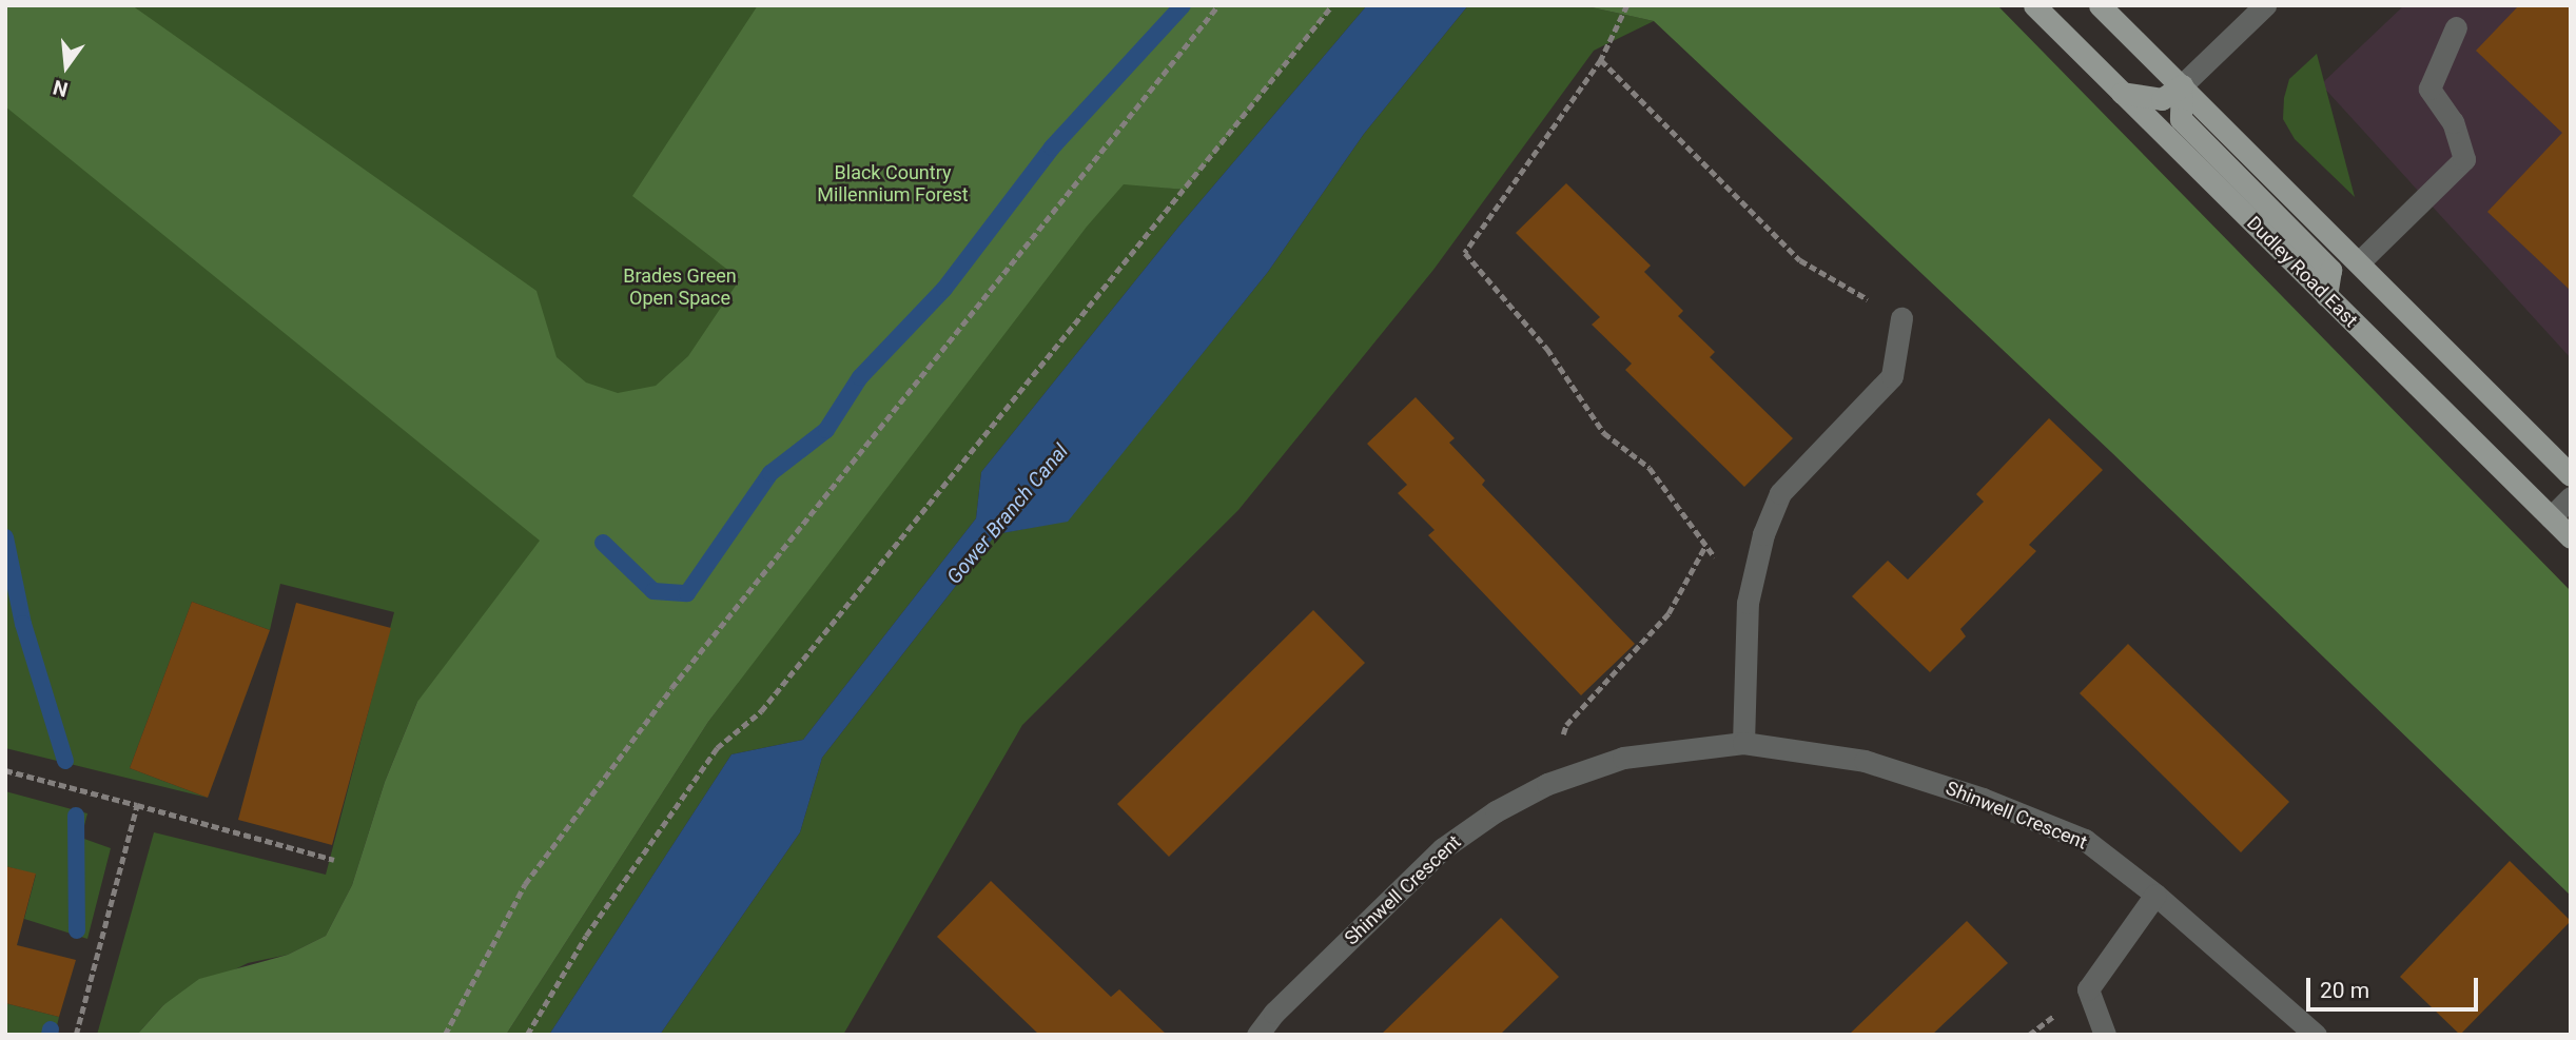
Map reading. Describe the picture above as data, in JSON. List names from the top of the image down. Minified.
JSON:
{"streets":{"main road":["Dudley Road East"],"street":["Shinwell Crescent"]},"water":["Gower Branch Canal"],"parks":["Black Country Millennium Forest","Brades Green Open Space"],"scale_bar":"20 m","north":"bottom"}
